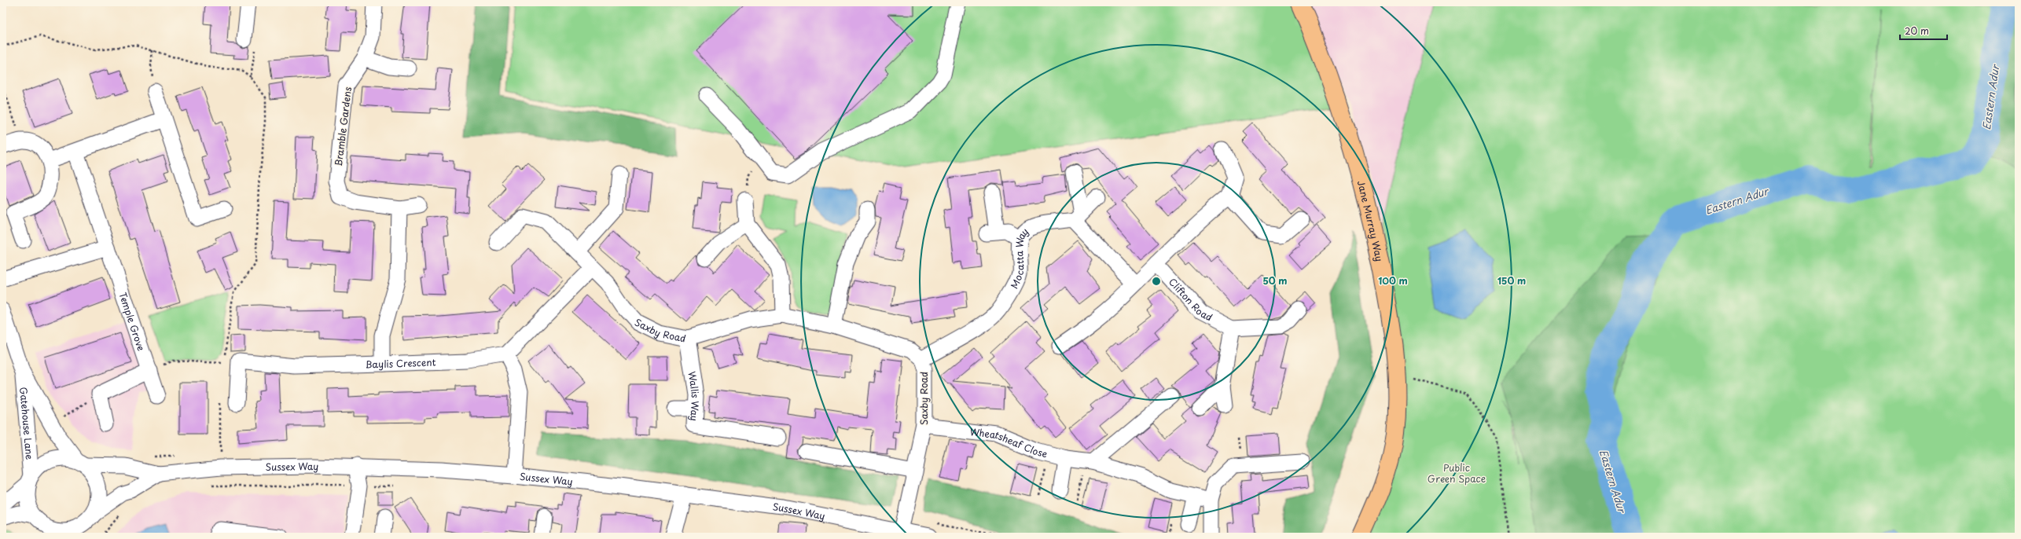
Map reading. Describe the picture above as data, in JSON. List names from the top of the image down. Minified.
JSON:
{"streets":{"main road":["Jane Murray Way"],"street":["Bramble Gardens","Mocatta Way","Clifton Road","Temple Grove","Saxby Road","Baylis Crescent","Wallis Way","Gatehouse Lane","Wheatsheaf Close","Sussex Way"]},"crossings":[["Mocatta Way","Saxby Road"],["Saxby Road","Wallis Way"],["Saxby Road","Wheatsheaf Close"],["Saxby Road","Sussex Way"],["Gatehouse Lane","Sussex Way"]],"water":["Eastern Adur"],"parks":["Public Green Space"],"scale_bar":"20 m","rings":["50 m","100 m","150 m"]}
